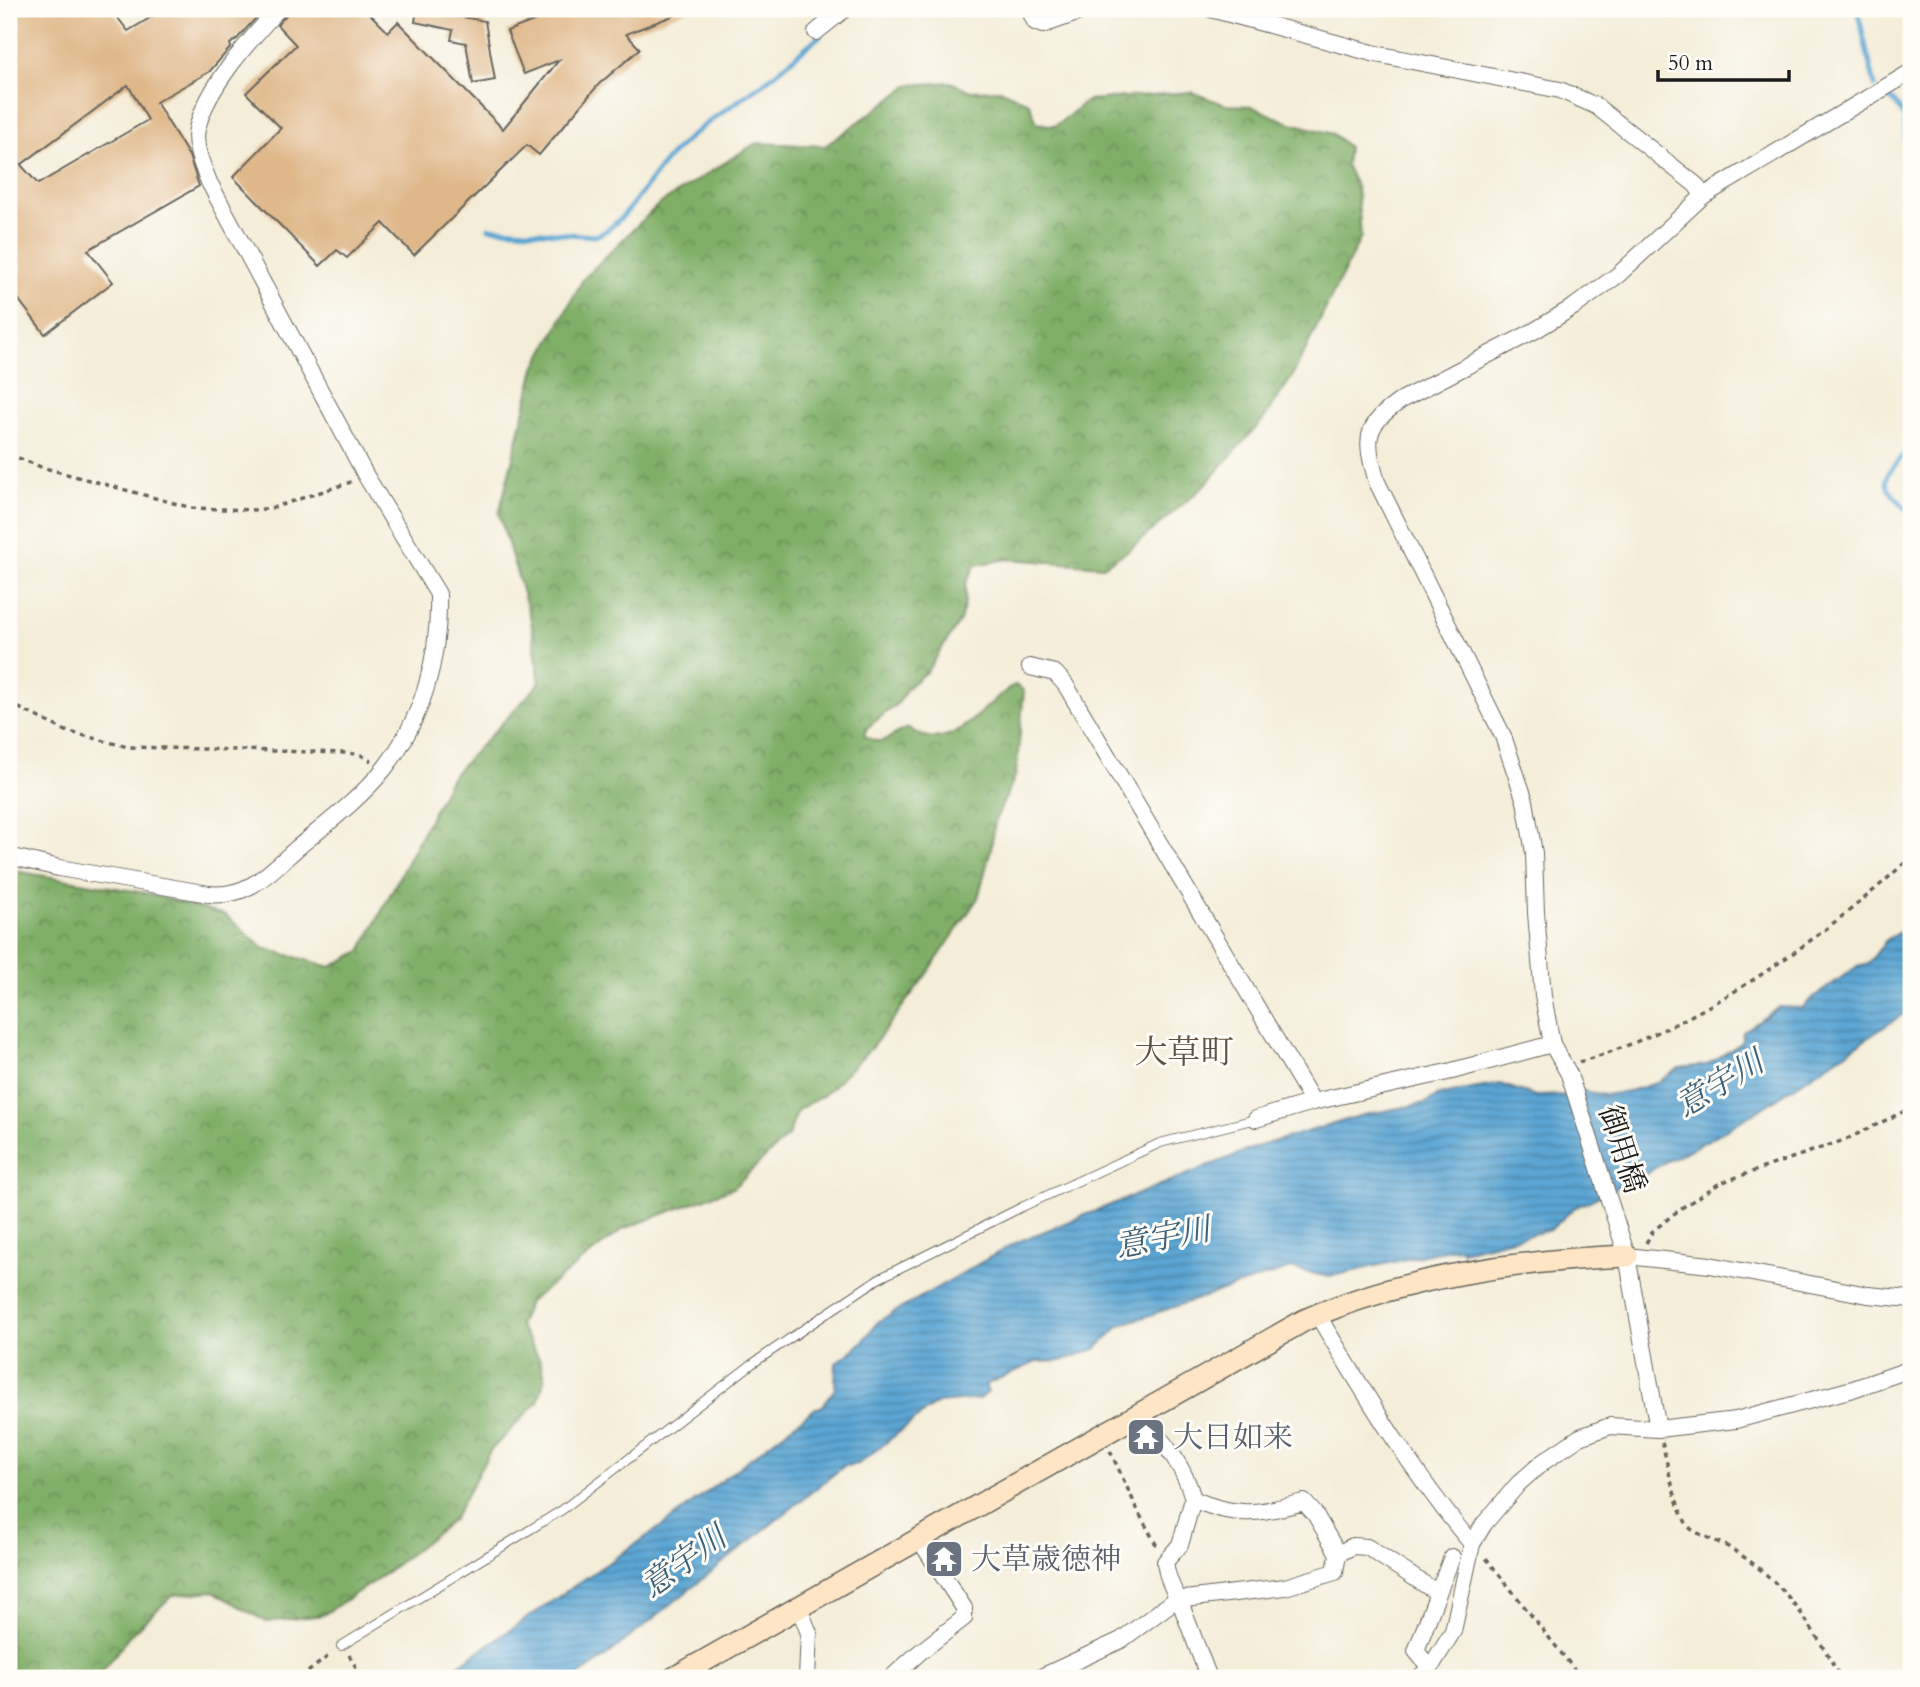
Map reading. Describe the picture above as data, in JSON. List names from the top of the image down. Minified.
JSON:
{"streets":{"street":["御用橋"]},"districts":["大草町"],"water":["意宇川"],"places":{"temple":["大日如来","大草歳徳神"]},"scale_bar":"50 m"}
